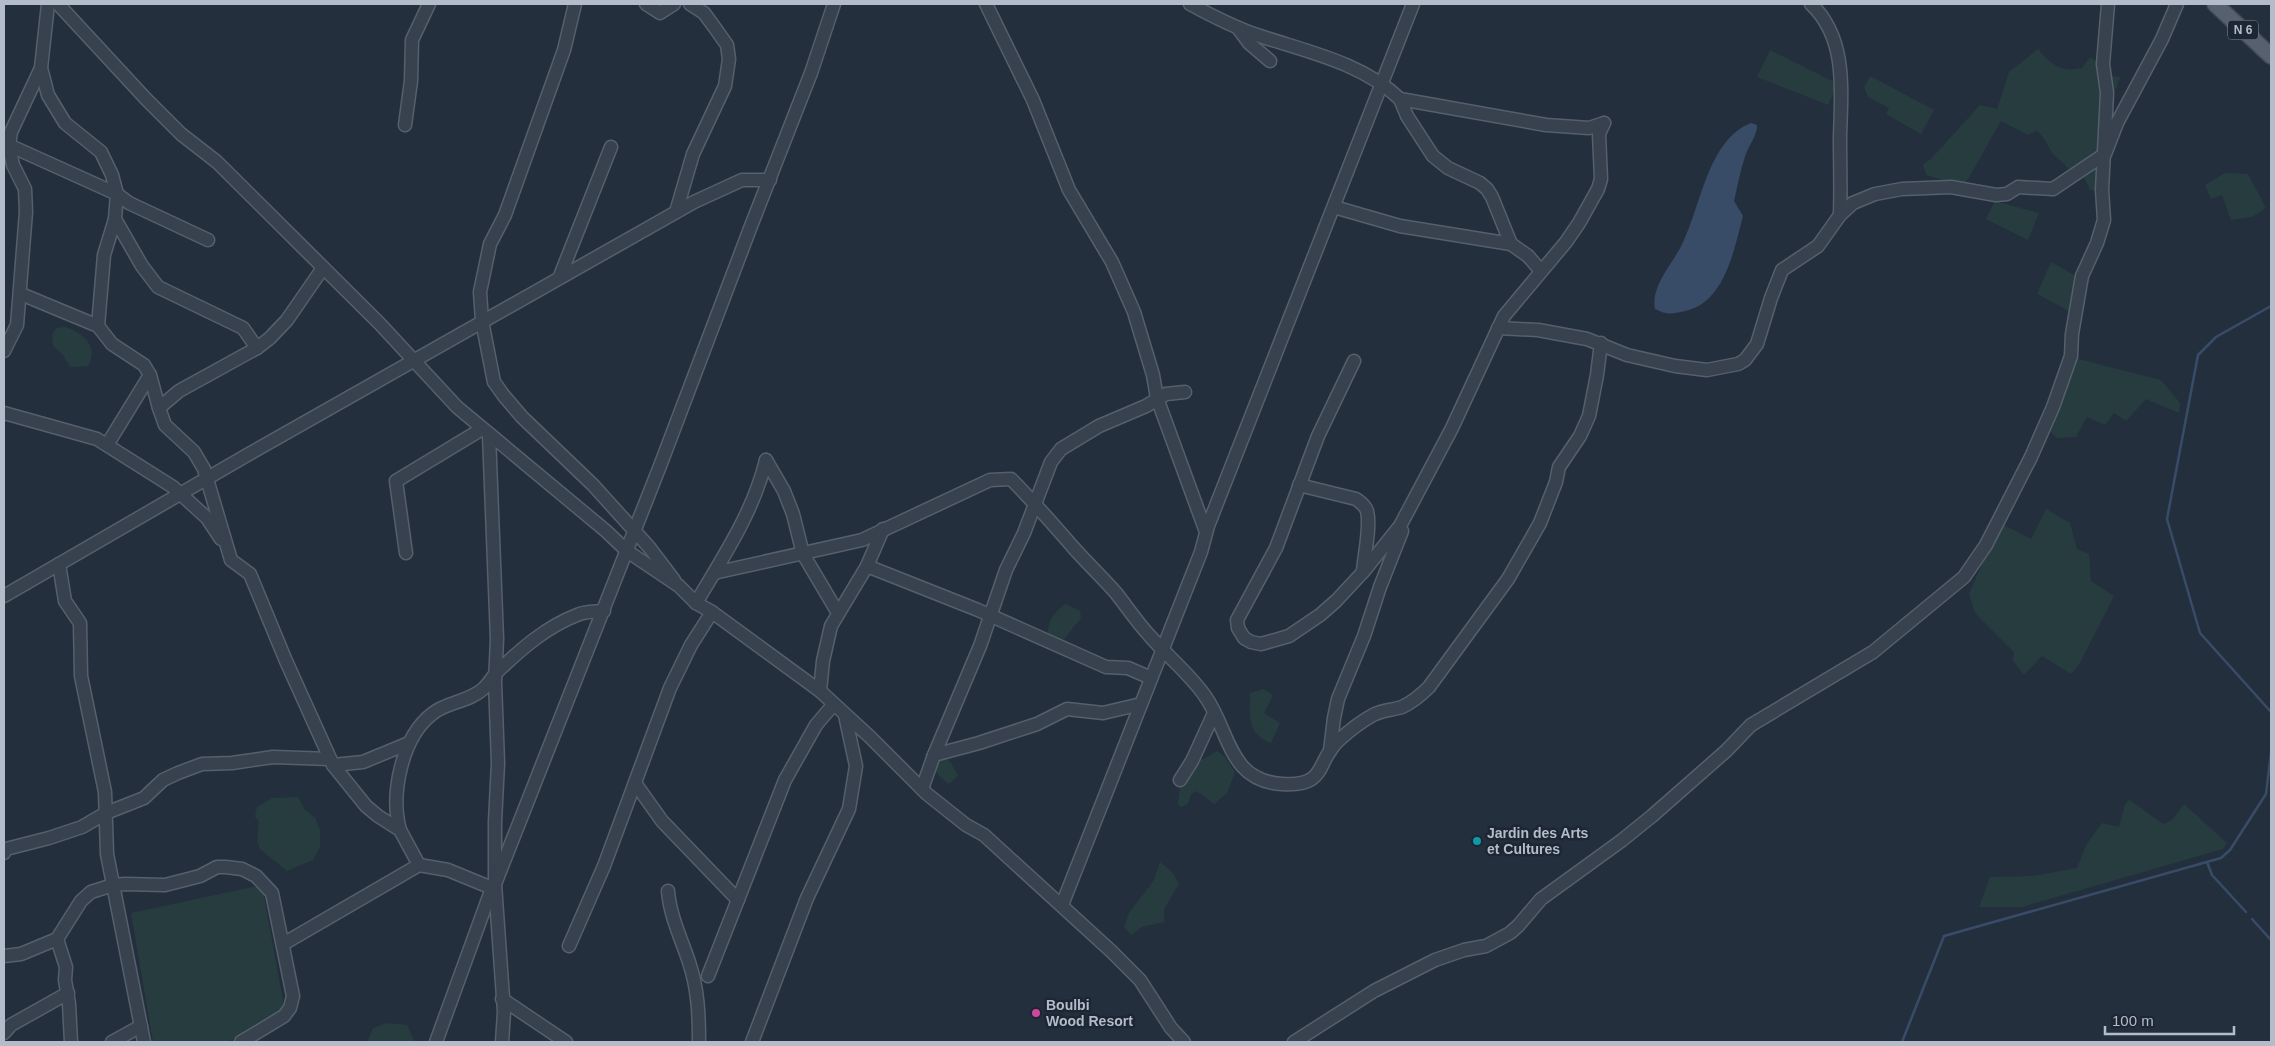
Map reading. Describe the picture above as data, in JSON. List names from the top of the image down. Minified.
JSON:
{"streets":{"main road":["N 6"]},"places":["Jardin des Arts et Cultures","Boulbi Wood Resort"],"scale_bar":"100 m"}
